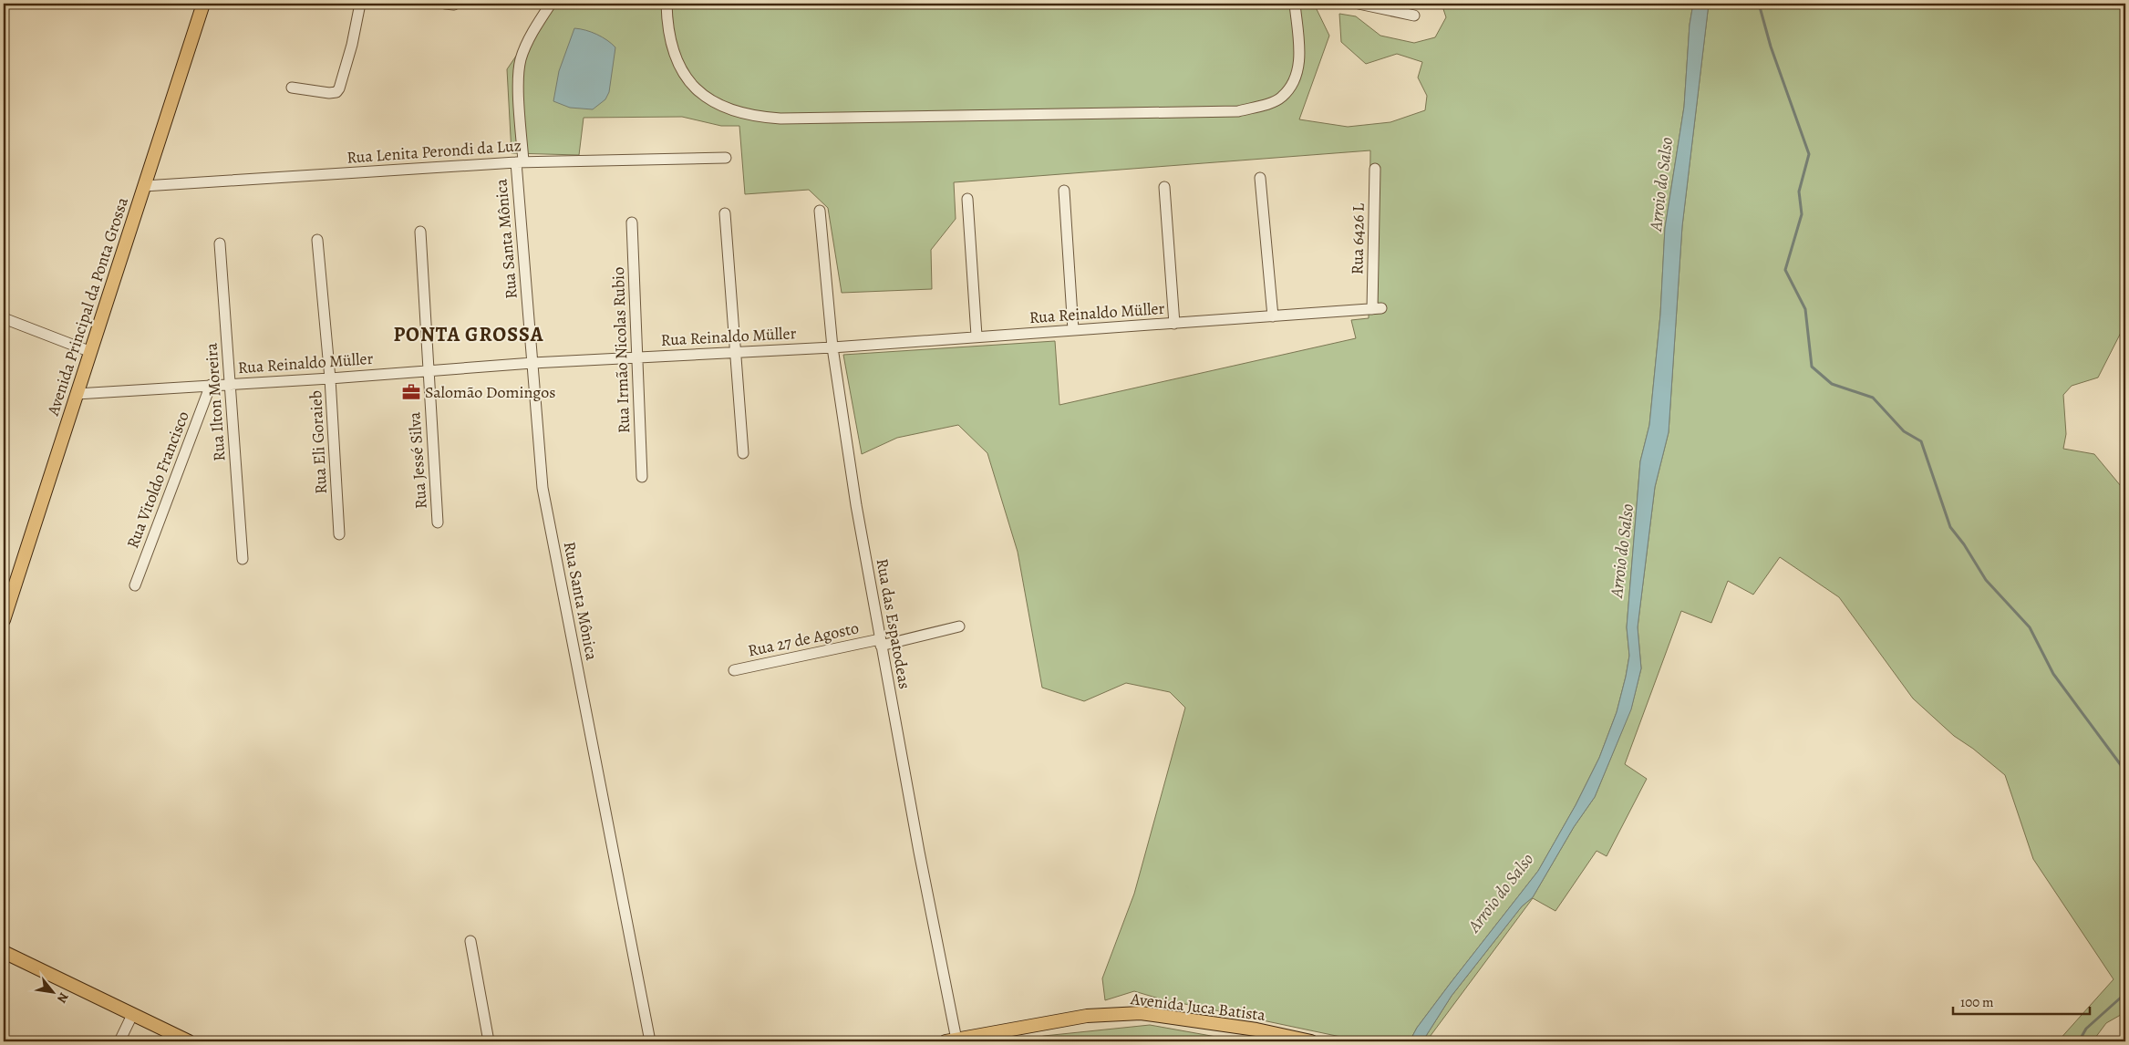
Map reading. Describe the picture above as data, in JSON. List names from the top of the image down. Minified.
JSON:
{"streets":{"main road":["Avenida Principal da Ponta Grossa","Avenida Juca Batista"],"street":["Rua Lenita Perondi da Luz","Rua Santa Mônica","Rua 6426 L","Rua Reinaldo Müller","Rua Irmão Nicolas Rubio","Rua Ilton Moreira","Rua Eli Goraieb","Rua Jessé Silva","Rua Vitoldo Francisco","Rua das Espatodeas","Rua 27 de Agosto"]},"crossings":[["Rua Lenita Perondi da Luz","Rua Santa Mônica"],["Rua Lenita Perondi da Luz","Avenida Principal da Ponta Grossa"],["Rua Santa Mônica","Rua Reinaldo Müller"],["Rua 6426 L","Rua Reinaldo Müller"],["Avenida Principal da Ponta Grossa","Rua Reinaldo Müller"],["Rua Reinaldo Müller","Rua Irmão Nicolas Rubio"],["Rua Reinaldo Müller","Rua Ilton Moreira"],["Rua Reinaldo Müller","Rua Eli Goraieb"],["Rua Reinaldo Müller","Rua Jessé Silva"],["Rua Reinaldo Müller","Rua Vitoldo Francisco"],["Rua Reinaldo Müller","Rua das Espatodeas"],["Rua das Espatodeas","Rua 27 de Agosto"],["Rua das Espatodeas","Avenida Juca Batista"]],"districts":["PONTA GROSSA"],"water":["Arroio do Salso"],"places":{"office":["Salomão Domingos"]},"scale_bar":"100 m","north":"bottom right"}
